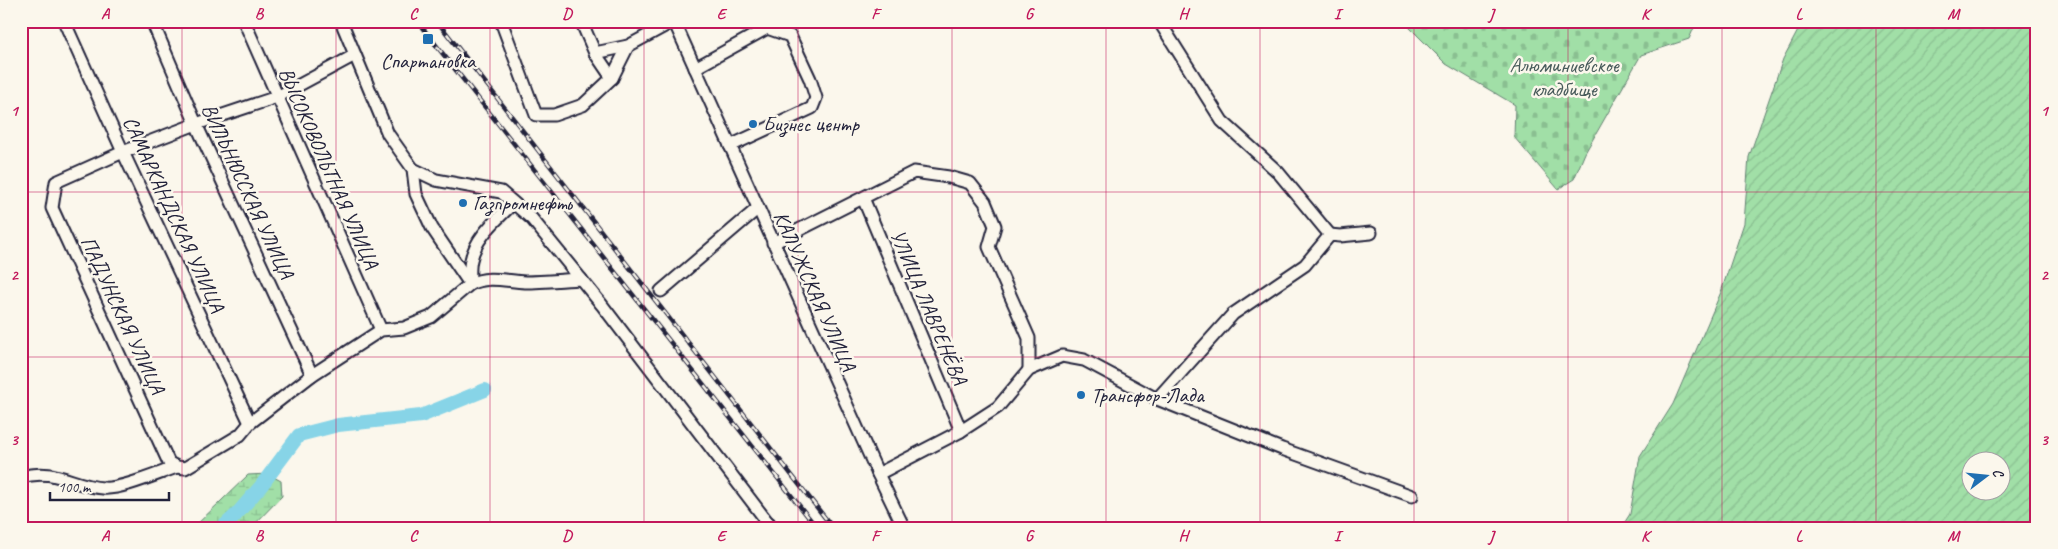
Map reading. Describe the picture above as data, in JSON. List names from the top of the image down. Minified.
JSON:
{"streets":{"street":["ВЫСОКОВОЛЬТНАЯ УЛИЦА","ВИЛЬНЮССКАЯ УЛИЦА","САМАРКАНДСКАЯ УЛИЦА","КАЛУЖСКАЯ УЛИЦА","УЛИЦА ЛАВРЕНЁВА","ПАДУНСКАЯ УЛИЦА"]},"crossings":[["САМАРКАНДСКАЯ УЛИЦА","ПАДУНСКАЯ УЛИЦА"]],"parks":["Алюминиевское кладбище"],"places":{"transit":["Спартановка"],"other":["Бизнес центр","Газпромнефть","Трансфор-Лада"]},"scale_bar":"100 m","north":"right","grid":{"columns":["A","B","C","D","E","F","G","H","I","J","K","L","M"],"rows":["1","2","3"]}}
